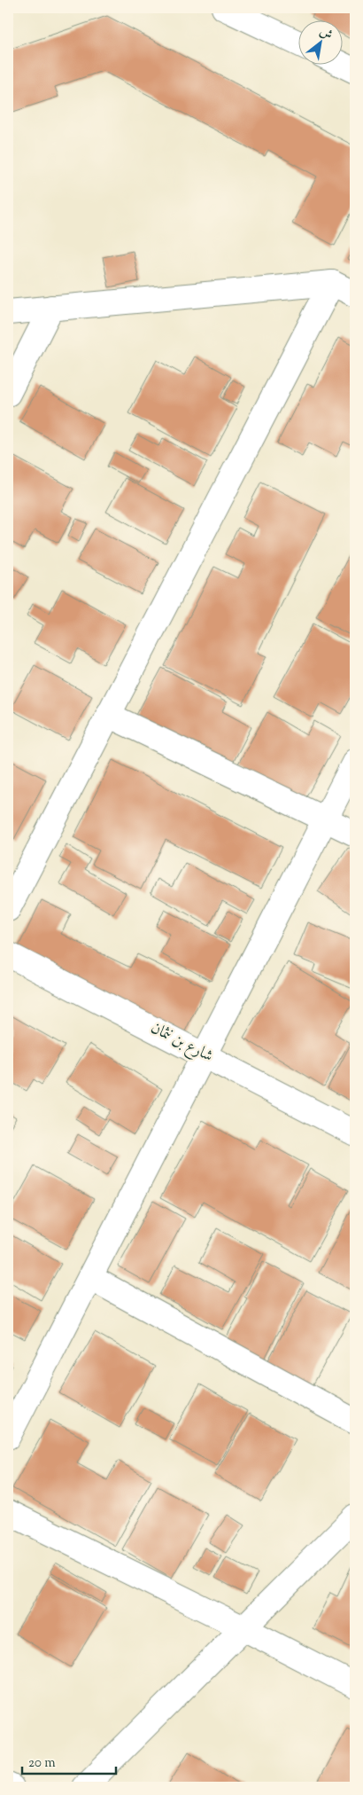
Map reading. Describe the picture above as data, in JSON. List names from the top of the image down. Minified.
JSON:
{"streets":{"street":["شارع بن نثمان"]},"scale_bar":"20 m","north":"top right"}
